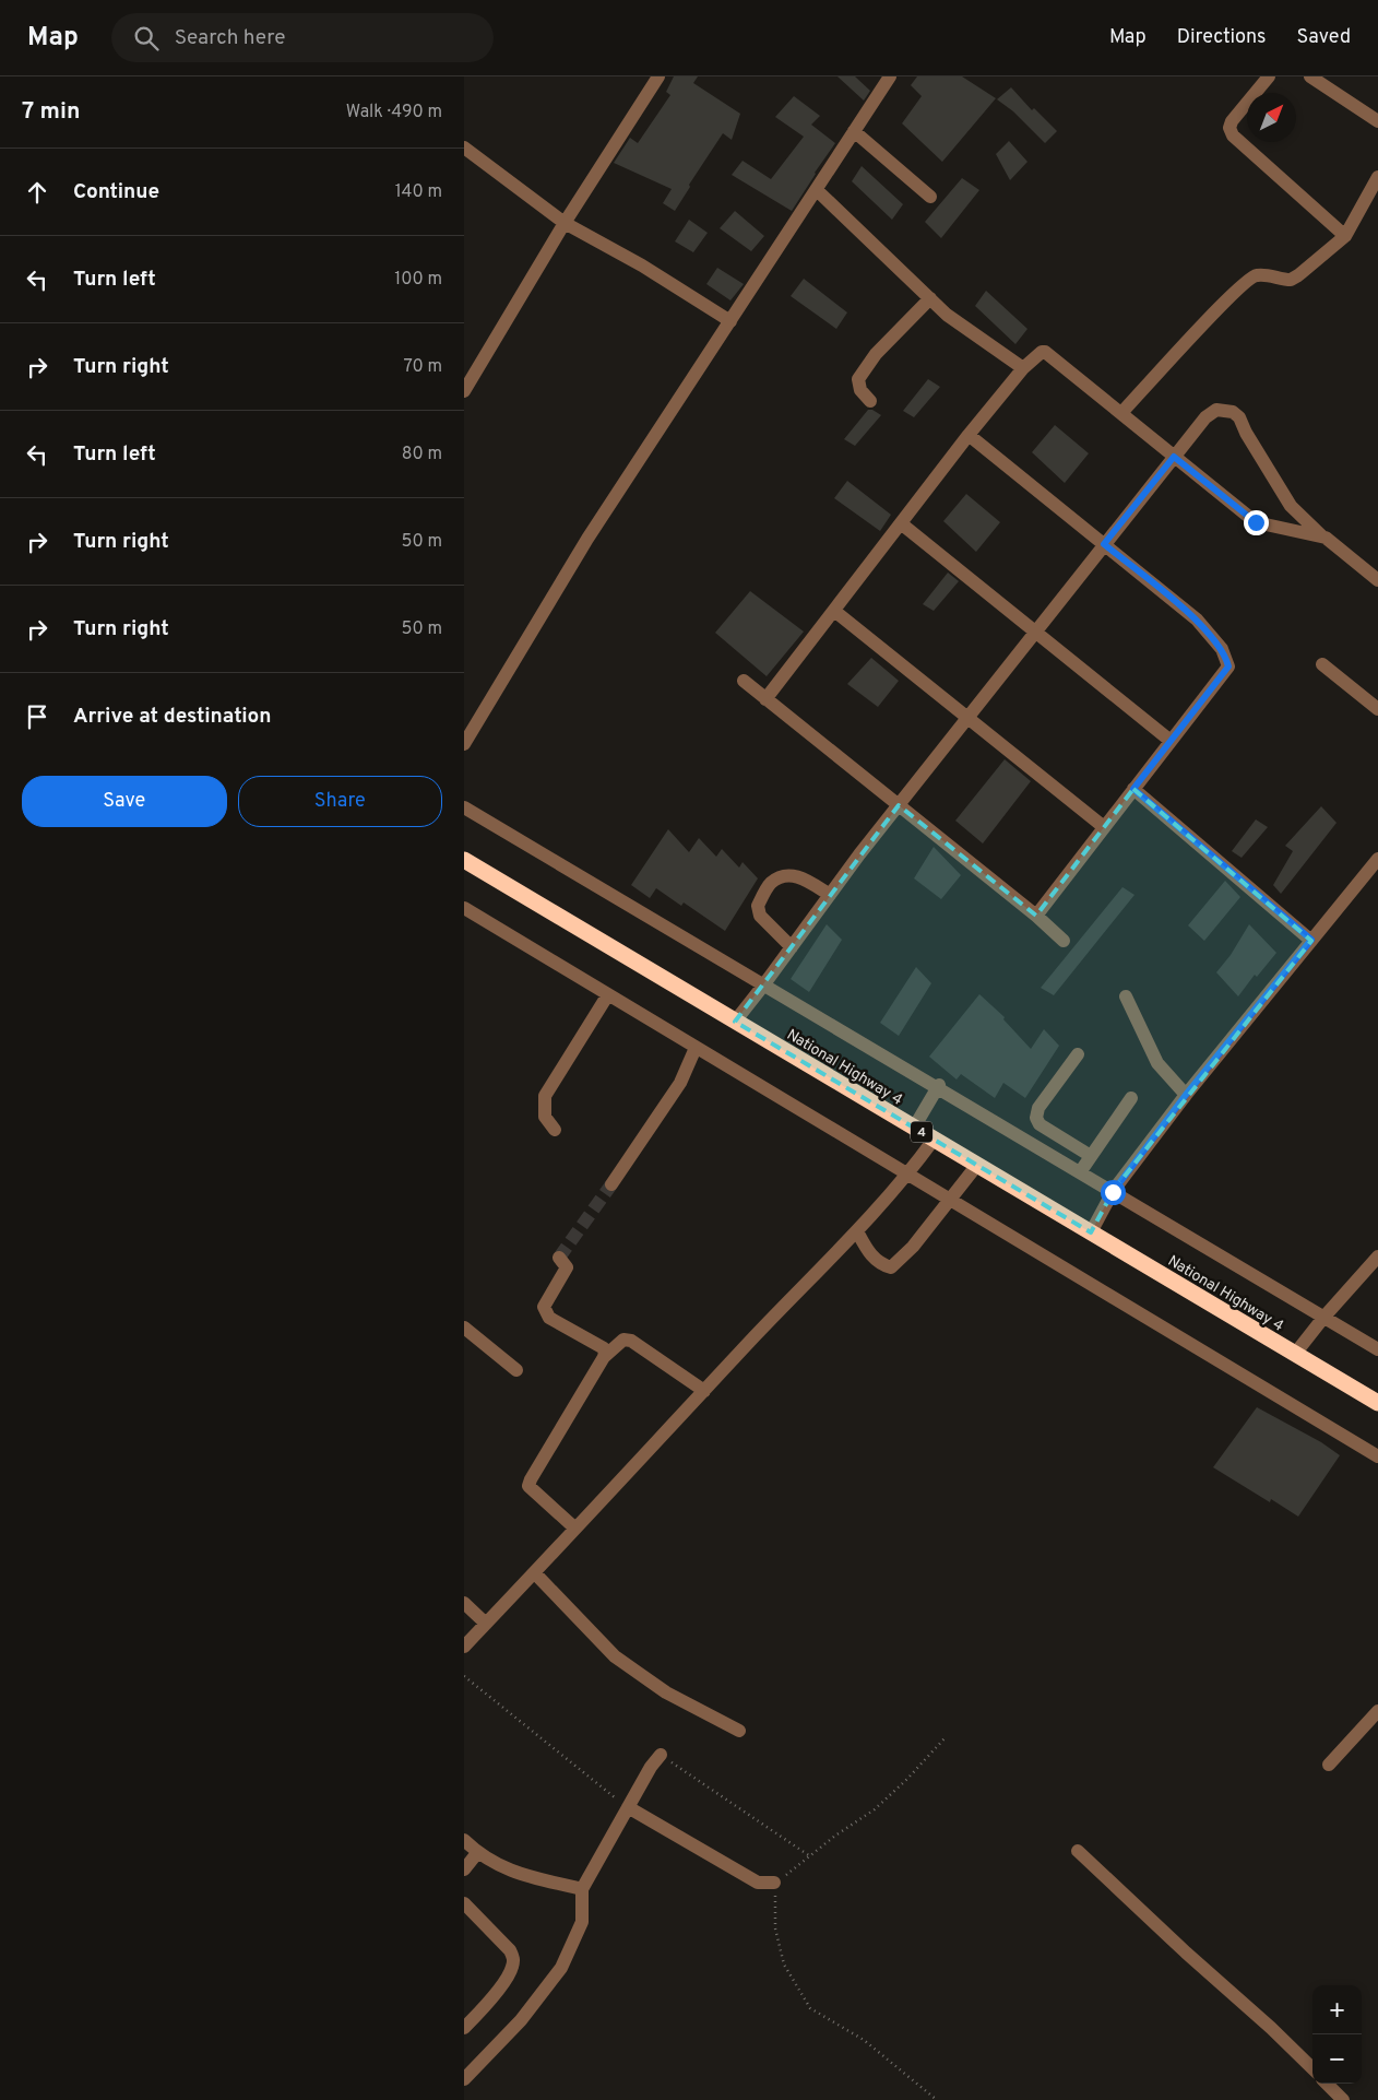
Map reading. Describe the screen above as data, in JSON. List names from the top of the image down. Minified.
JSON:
{"streets":{"highway":["National Highway 4","4"]},"north":"top right","page":{"header":"Map","search":"Search here","nav":["Map","Directions","Saved"],"heading":["7 min","Walk · 490 m"],"list":[["Continue","140 m"],["Turn left","100 m"],["Turn right","70 m"],["Turn left","80 m"],["Turn right","50 m"],["Turn right","50 m"],"Arrive at destination"],"buttons":["Save","Share"],"map_buttons":["+","−"]}}
